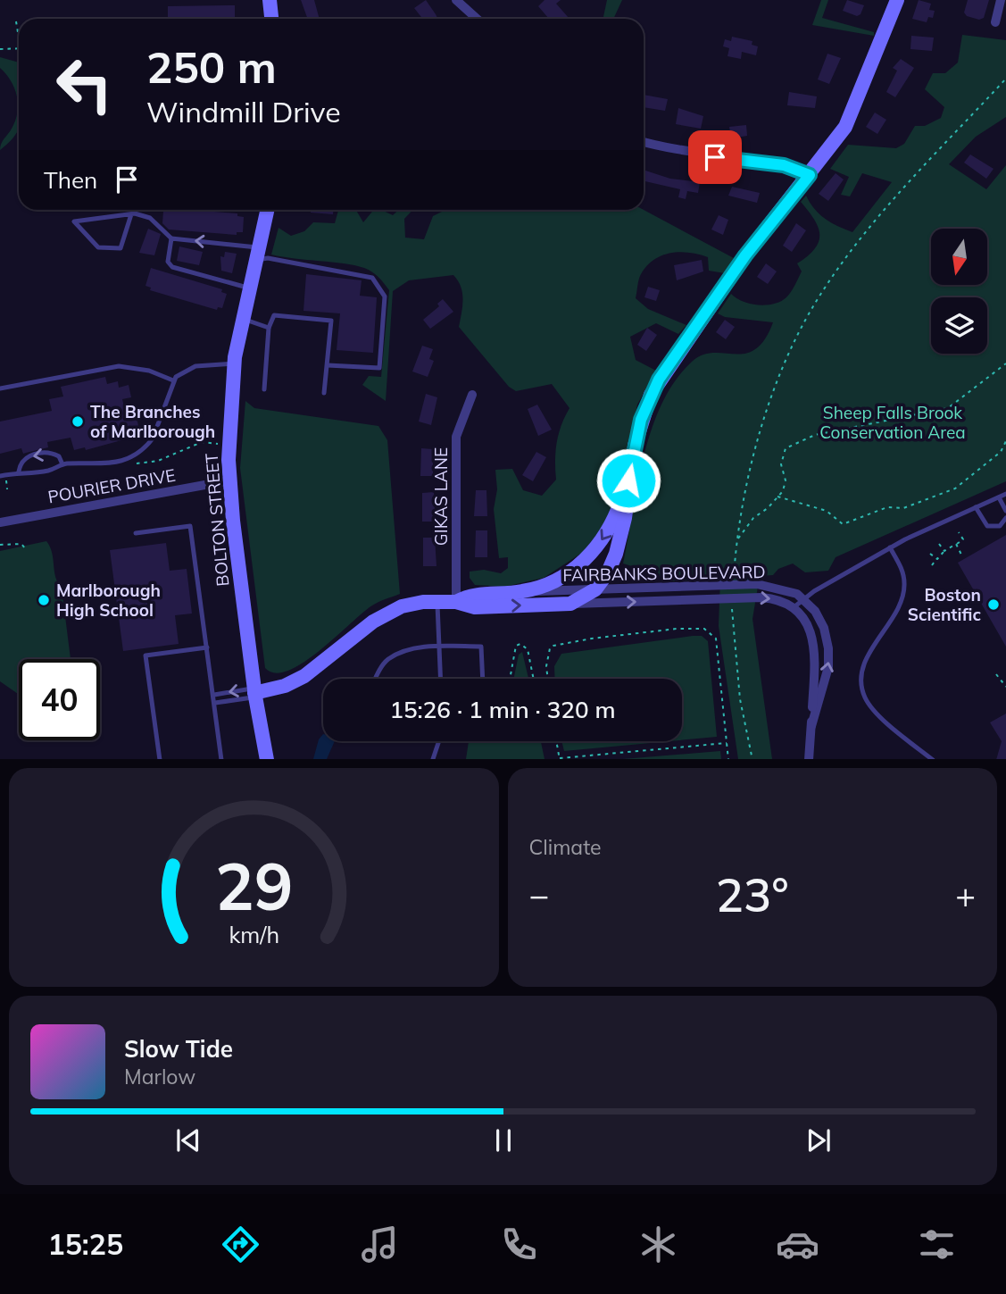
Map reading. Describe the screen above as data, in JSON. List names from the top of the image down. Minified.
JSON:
{"streets":{"street":["POURIER DRIVE","GIKAS LANE","BOLTON STREET","FAIRBANKS BOULEVARD"]},"crossings":[["POURIER DRIVE","BOLTON STREET"]],"parks":["Sheep Falls Brook Conservation Area"],"places":["The Branches of Marlborough","Marlborough High School","Boston Scientific"],"north":"bottom","page":{"turn":["250 m","Windmill Drive"],"then":"Then","limit":"40","trip":"15:26 · 1 min · 320 m","tile":"Climate","heat":["−","23°","+"],"song":["Slow Tide","Marlow"],"tabs":"15:25","gauge":["29","km/h"]}}
